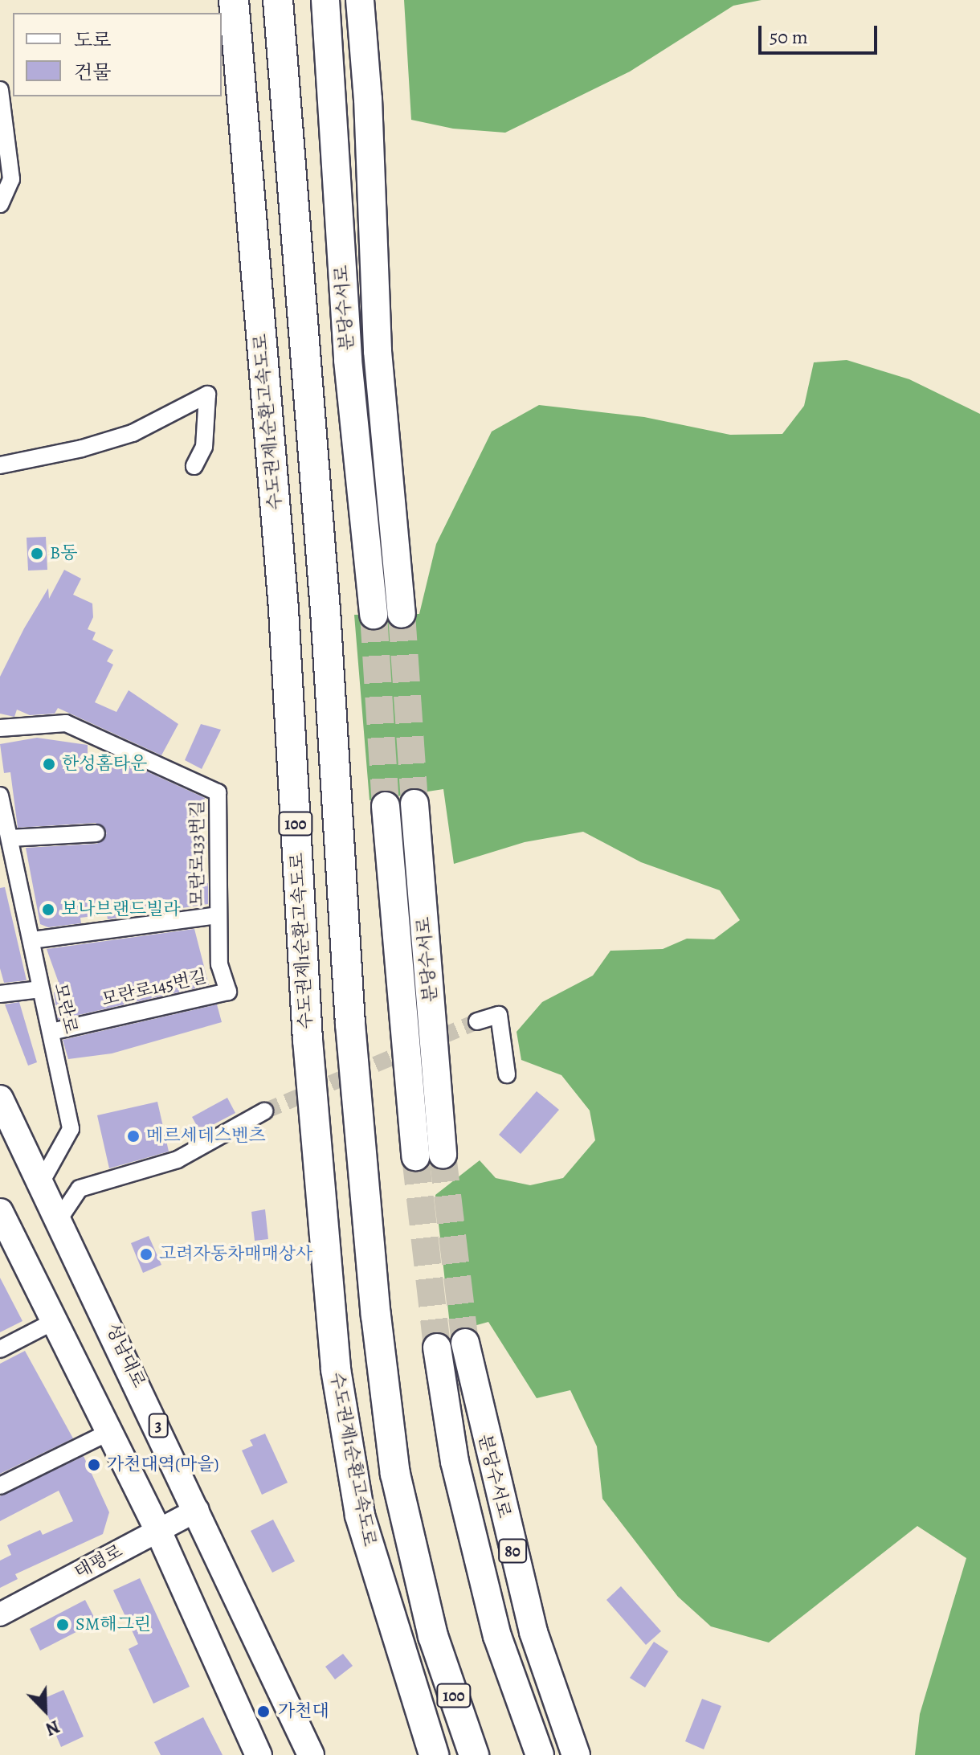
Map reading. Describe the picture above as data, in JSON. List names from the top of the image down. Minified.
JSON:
{"streets":{"highway":["분당수서로","수도권제1순환고속도로","100","80"],"main road":["성남대로","3","태평로"],"street":["모란로133번길","모란로145번길","모란로"]},"crossings":[["모란로133번길","모란로145번길"],["모란로145번길","모란로"],["모란로","성남대로"],["성남대로","태평로"]],"places":["B동","한성홈타운","보나브랜드빌라","메르세데스벤츠","고려자동차매매상사","가천대역(마을)","SM해그린","가천대"],"legend":["도로","건물"],"scale_bar":"50 m","north":"bottom right"}
